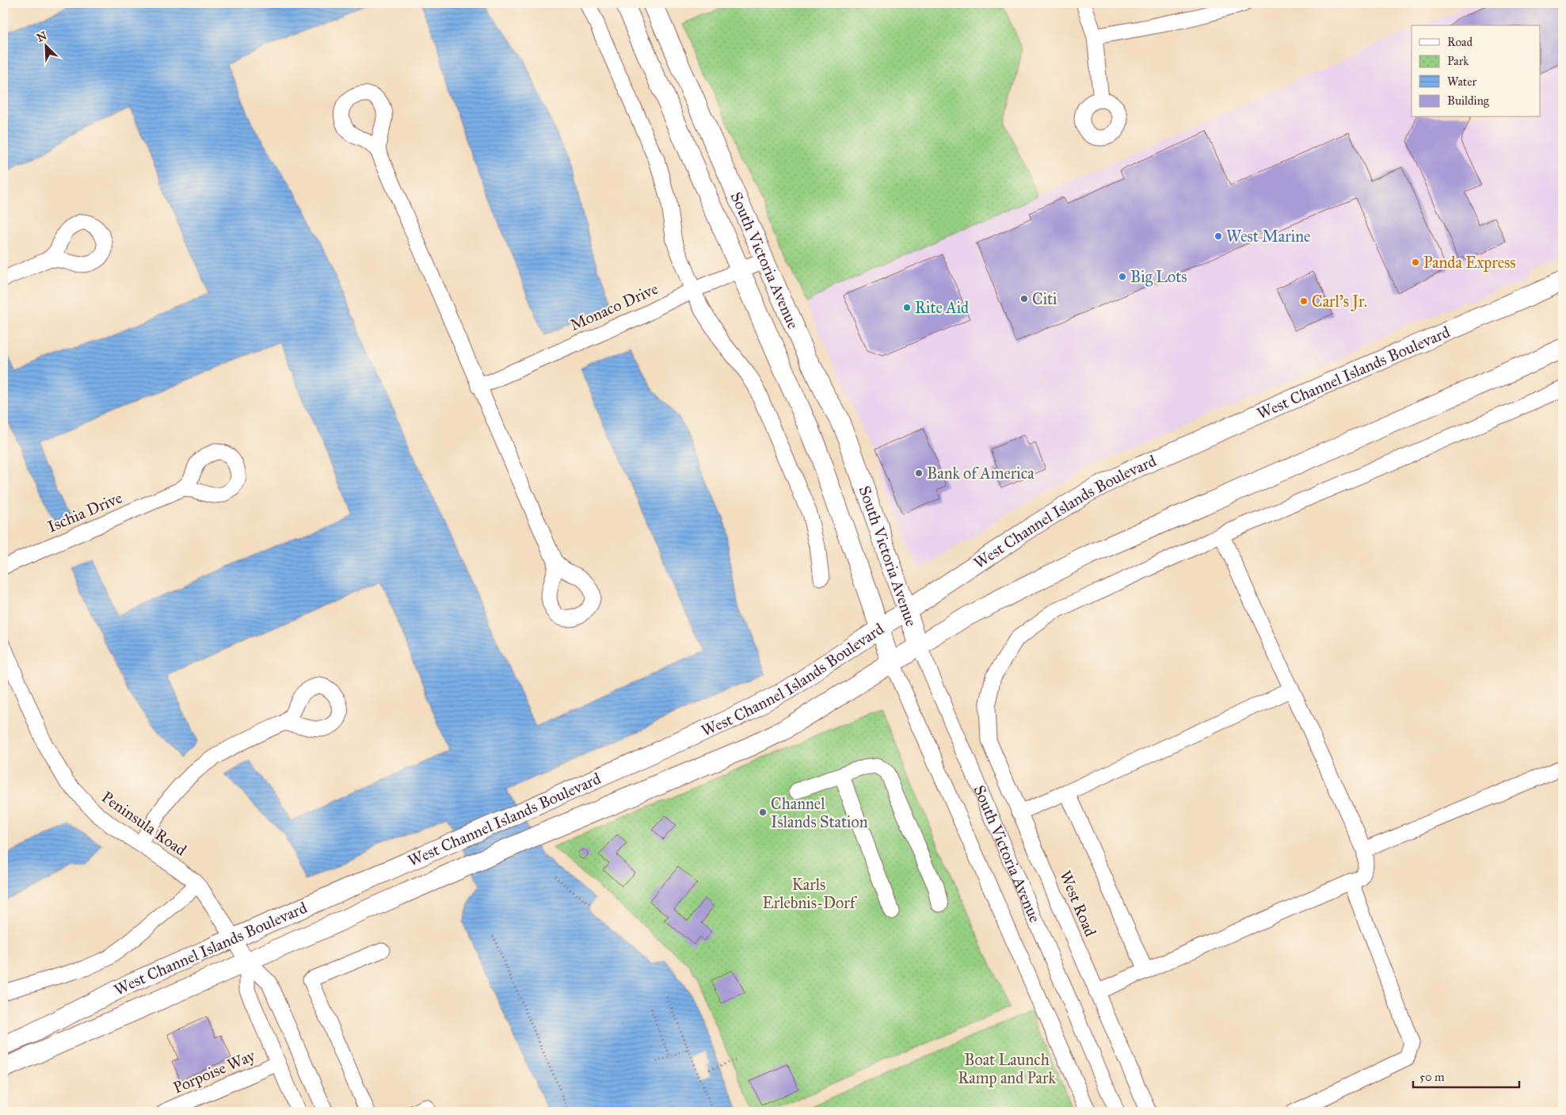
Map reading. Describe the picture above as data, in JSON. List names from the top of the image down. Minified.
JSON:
{"streets":{"main road":["South Victoria Avenue","West Channel Islands Boulevard"],"street":["Monaco Drive","Ischia Drive","Peninsula Road","West Road","Porpoise Way"]},"crossings":[["South Victoria Avenue","Monaco Drive"],["South Victoria Avenue","West Channel Islands Boulevard"],["West Channel Islands Boulevard","Peninsula Road"]],"parks":["Karls Erlebnis-Dorf","Boat Launch Ramp and Park"],"places":["West Marine","Panda Express","Big Lots","Citi","Carl's Jr.","Rite Aid","Bank of America","Channel Islands Station"],"legend":["Road","Park","Water","Building"],"scale_bar":"50 m","north":"top left"}
